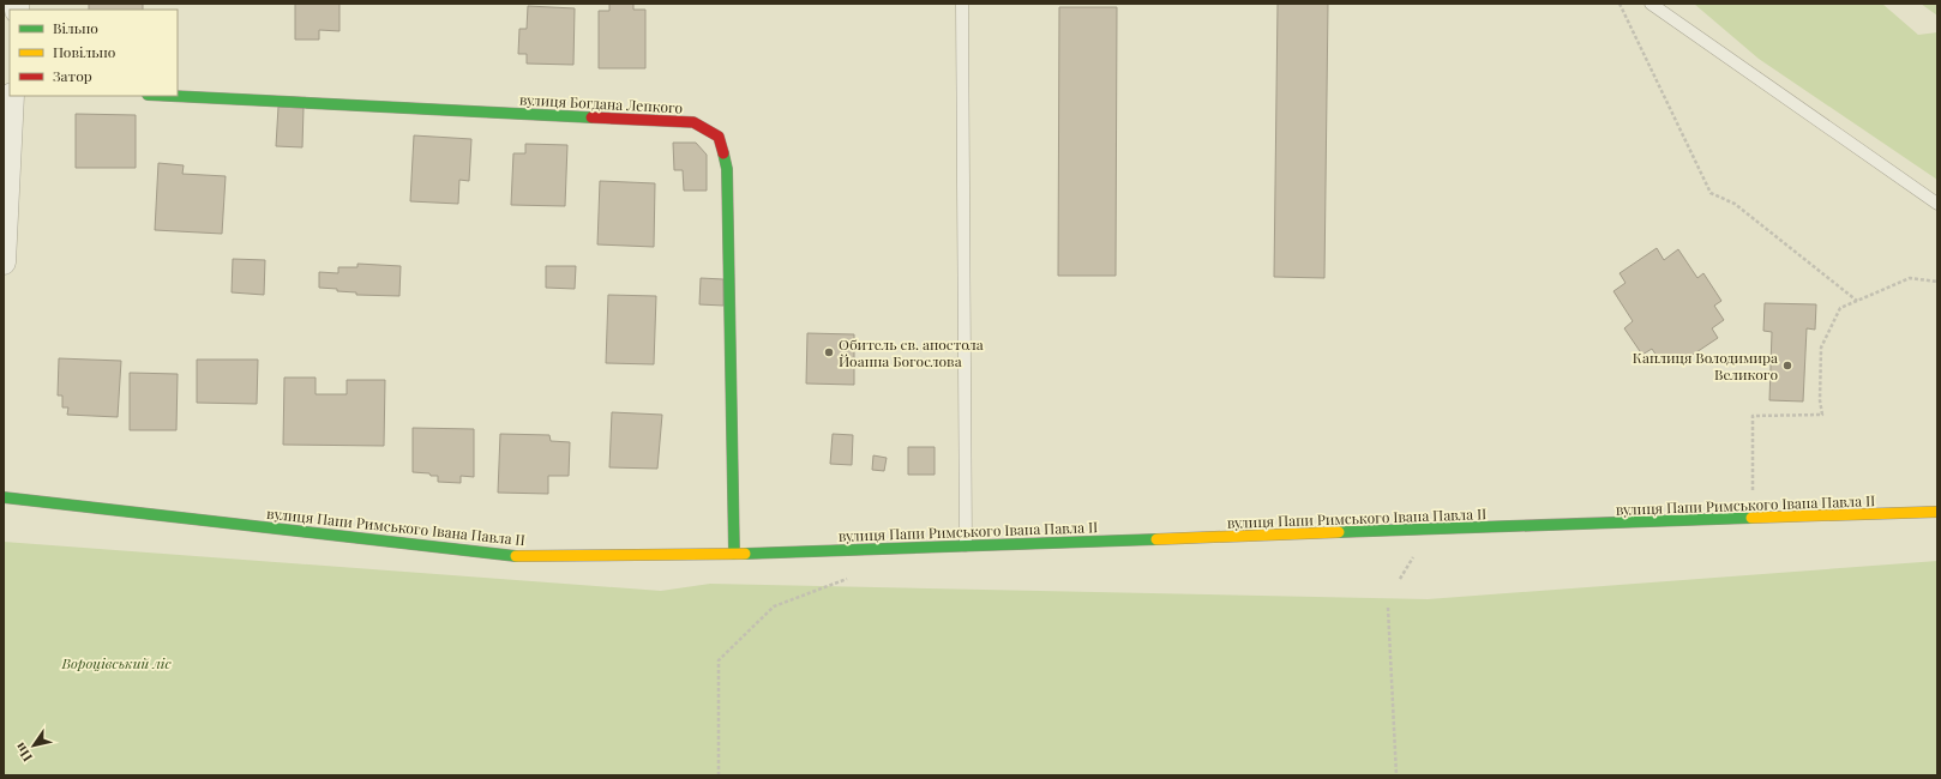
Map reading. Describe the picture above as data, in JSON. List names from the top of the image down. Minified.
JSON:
{"streets":{"street":["вулиця Богдана Лепкого","вулиця Папи Римського Івана Павла ІІ"]},"crossings":[["вулиця Богдана Лепкого","вулиця Папи Римського Івана Павла ІІ"]],"parks":["Вороцівський ліс"],"places":["Обитель св. апостола Йоанна Богослова","Каплиця Володимира Великого"],"legend":["Вільно","Повільно","Затор"],"north":"bottom left"}
